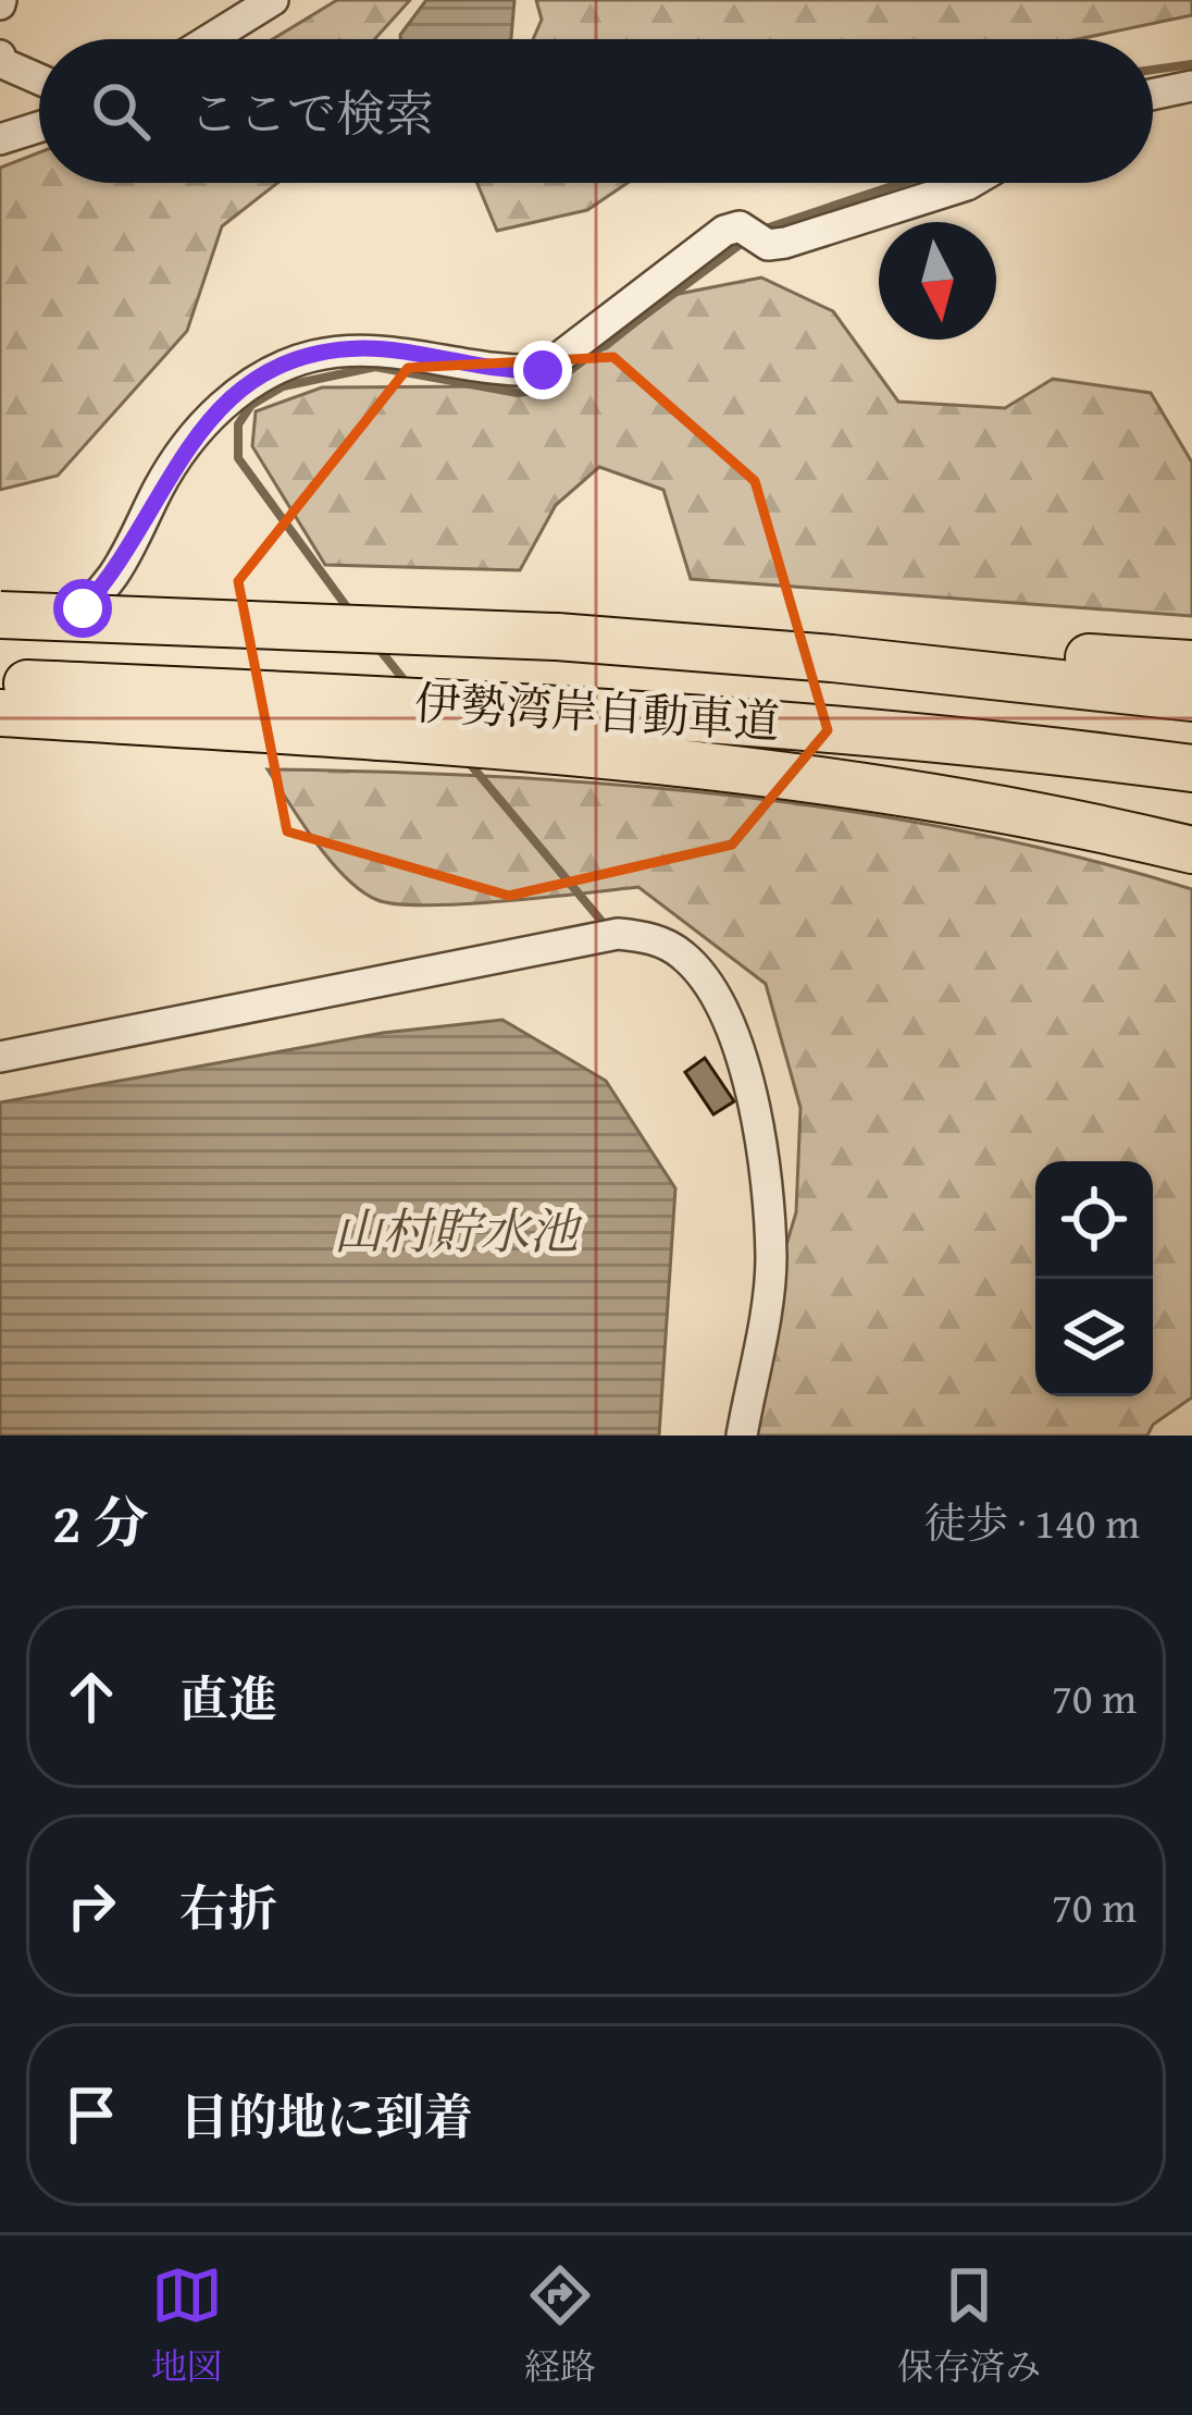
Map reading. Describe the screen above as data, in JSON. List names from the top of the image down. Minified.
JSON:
{"streets":{"highway":["伊勢湾岸自動車道"]},"water":["山村貯水池"],"north":"bottom","page":{"search":"ここで検索","heading":["2 分","徒歩 · 140 m"],"list":[["直進","70 m"],["右折","70 m"],"目的地に到着"],"nav":["地図","経路","保存済み"]}}
